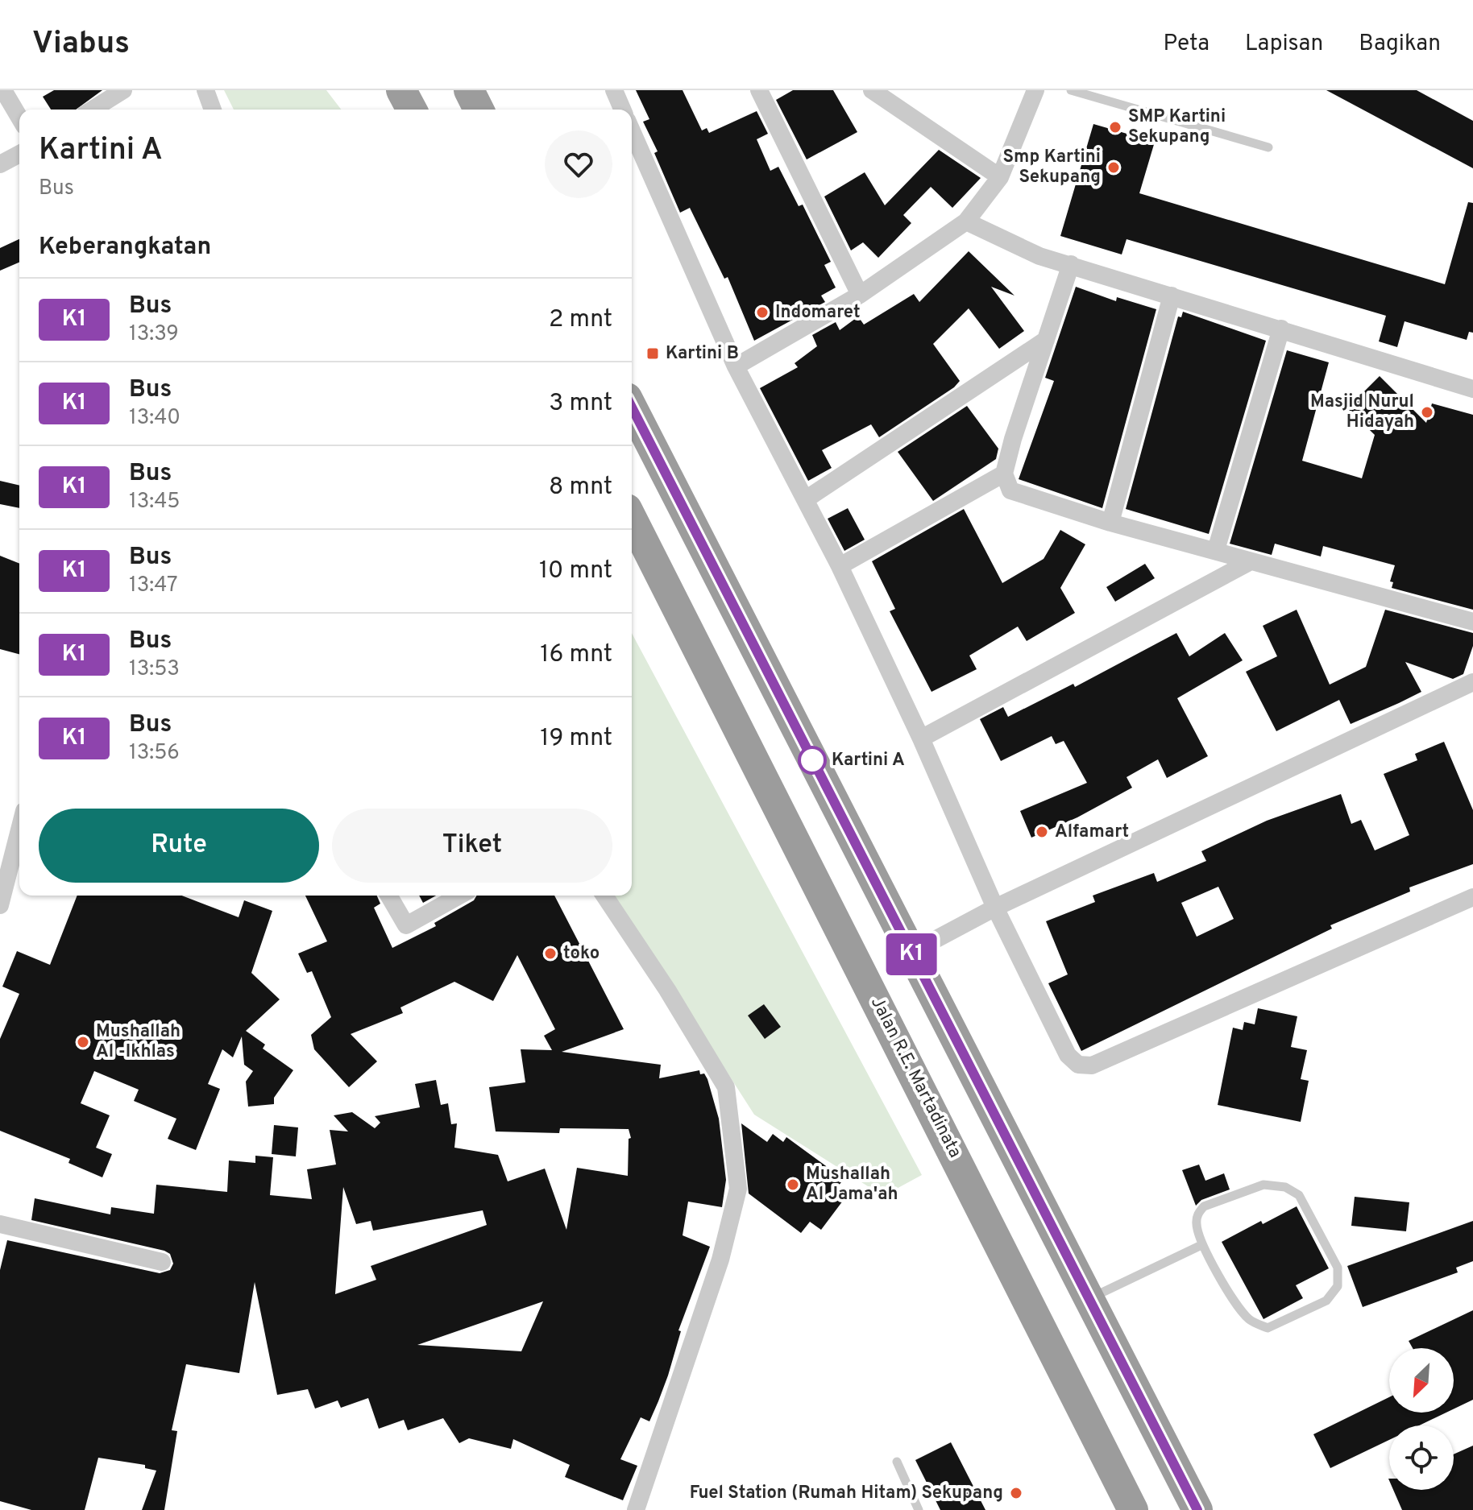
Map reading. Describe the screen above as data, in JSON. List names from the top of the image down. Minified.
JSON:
{"streets":{"highway":["Jalan R.E. Martadinata"]},"places":{"other":["SMP Kartini Sekupang","Smp Kartini Sekupang","Indomaret","Masjid Nurul Hidayah","Kartini A","Alfamart","toko","Mushallah Al -Ikhlas","Mushallah Al Jama'ah","Fuel Station (Rumah Hitam) Sekupang"],"transit":["Kartini B"]},"lines":["bus line K1"],"north":"bottom left","page":{"header":"Viabus","nav":["Peta","Lapisan","Bagikan"],"on_map":"K1","heading":[["Kartini A","Bus"],"Keberangkatan"],"list":[{"mark":"K1","name":"Bus","note":"13:39","value":"2 mnt"},{"mark":"K1","name":"Bus","note":"13:40","value":"3 mnt"},{"mark":"K1","name":"Bus","note":"13:45","value":"8 mnt"},{"mark":"K1","name":"Bus","note":"13:47","value":"10 mnt"},{"mark":"K1","name":"Bus","note":"13:53","value":"16 mnt"},{"mark":"K1","name":"Bus","note":"13:56","value":"19 mnt"}],"buttons":["Rute","Tiket"]}}
